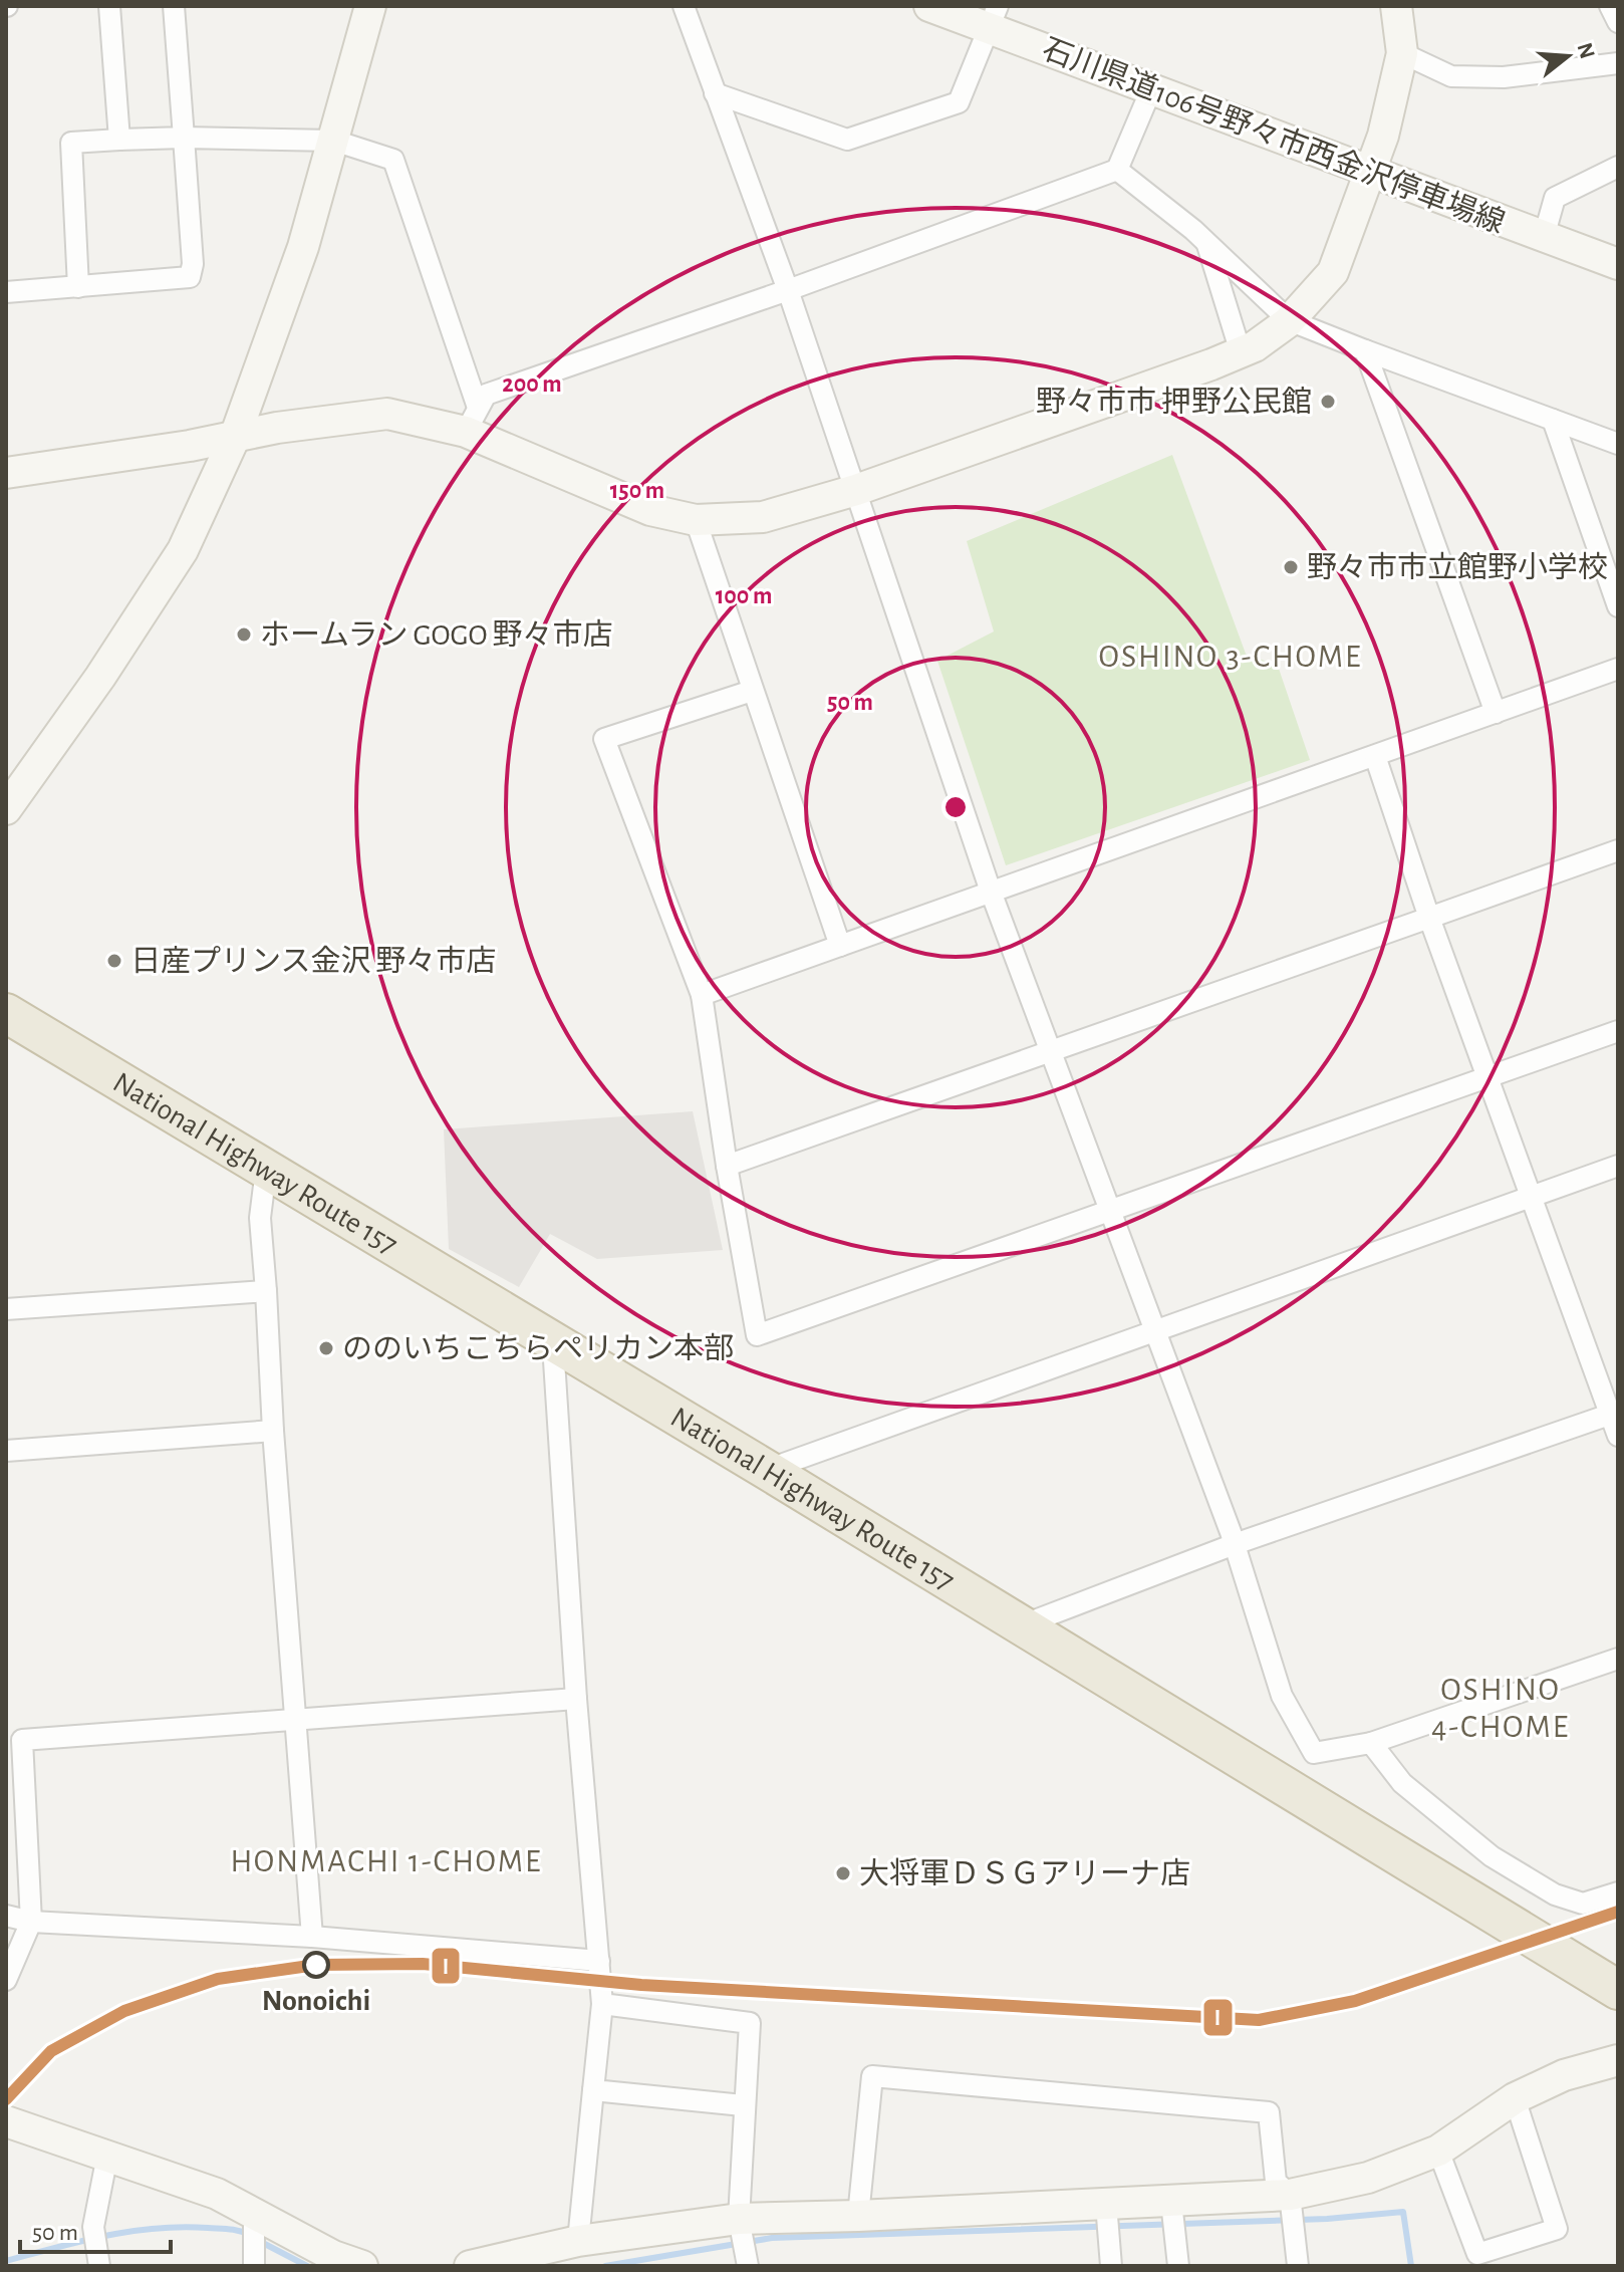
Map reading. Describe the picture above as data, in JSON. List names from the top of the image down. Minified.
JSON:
{"streets":{"highway":["National Highway Route 157"],"street":["石川県道106号野々市西金沢停車場線"]},"districts":["OSHINO 3-CHOME","OSHINO 4-CHOME","HONMACHI 1-CHOME"],"places":["野々市市 押野公民館","野々市市立館野小学校","ホームラン GOGO 野々市店","日産プリンス金沢 野々市店","ののいちこちらペリカン本部","大将軍ＤＳＧアリーナ店","Nonoichi"],"lines":["transit line I"],"scale_bar":"50 m","north":"right","rings":["200 m","150 m","100 m","50 m"]}
